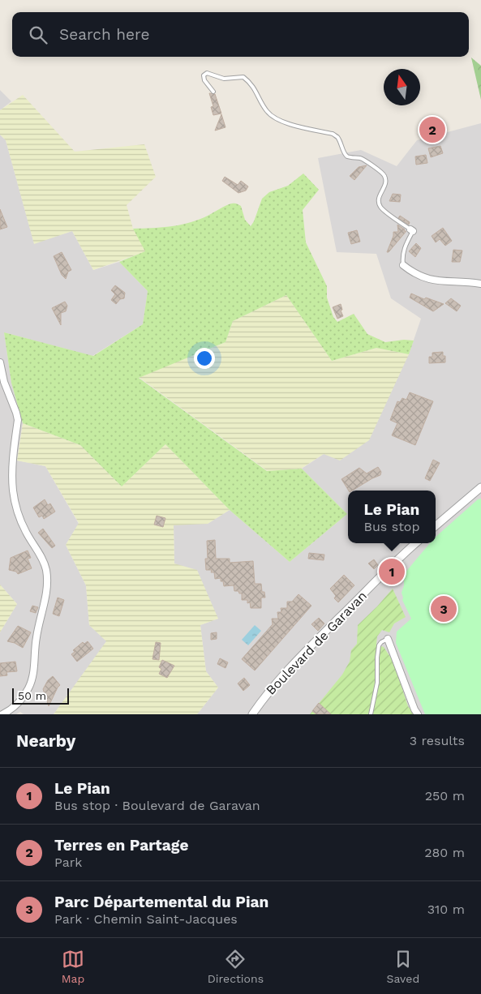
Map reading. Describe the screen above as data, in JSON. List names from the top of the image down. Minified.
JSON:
{"streets":{"street":["Boulevard de Garavan"]},"scale_bar":"50 m","north":"top","page":{"search":"Search here","pins":["2","1","3"],"popup":["Le Pian","Bus stop"],"scale":"50 m","heading":["Nearby","3 results"],"list":[{"mark":"1","name":"Le Pian","note":"Bus stop · Boulevard de Garavan","value":"250 m"},{"mark":"2","name":"Terres en Partage","note":"Park","value":"280 m"},{"mark":"3","name":"Parc Départemental du Pian","note":"Park · Chemin Saint-Jacques","value":"310 m"}],"nav":["Map","Directions","Saved"]}}
